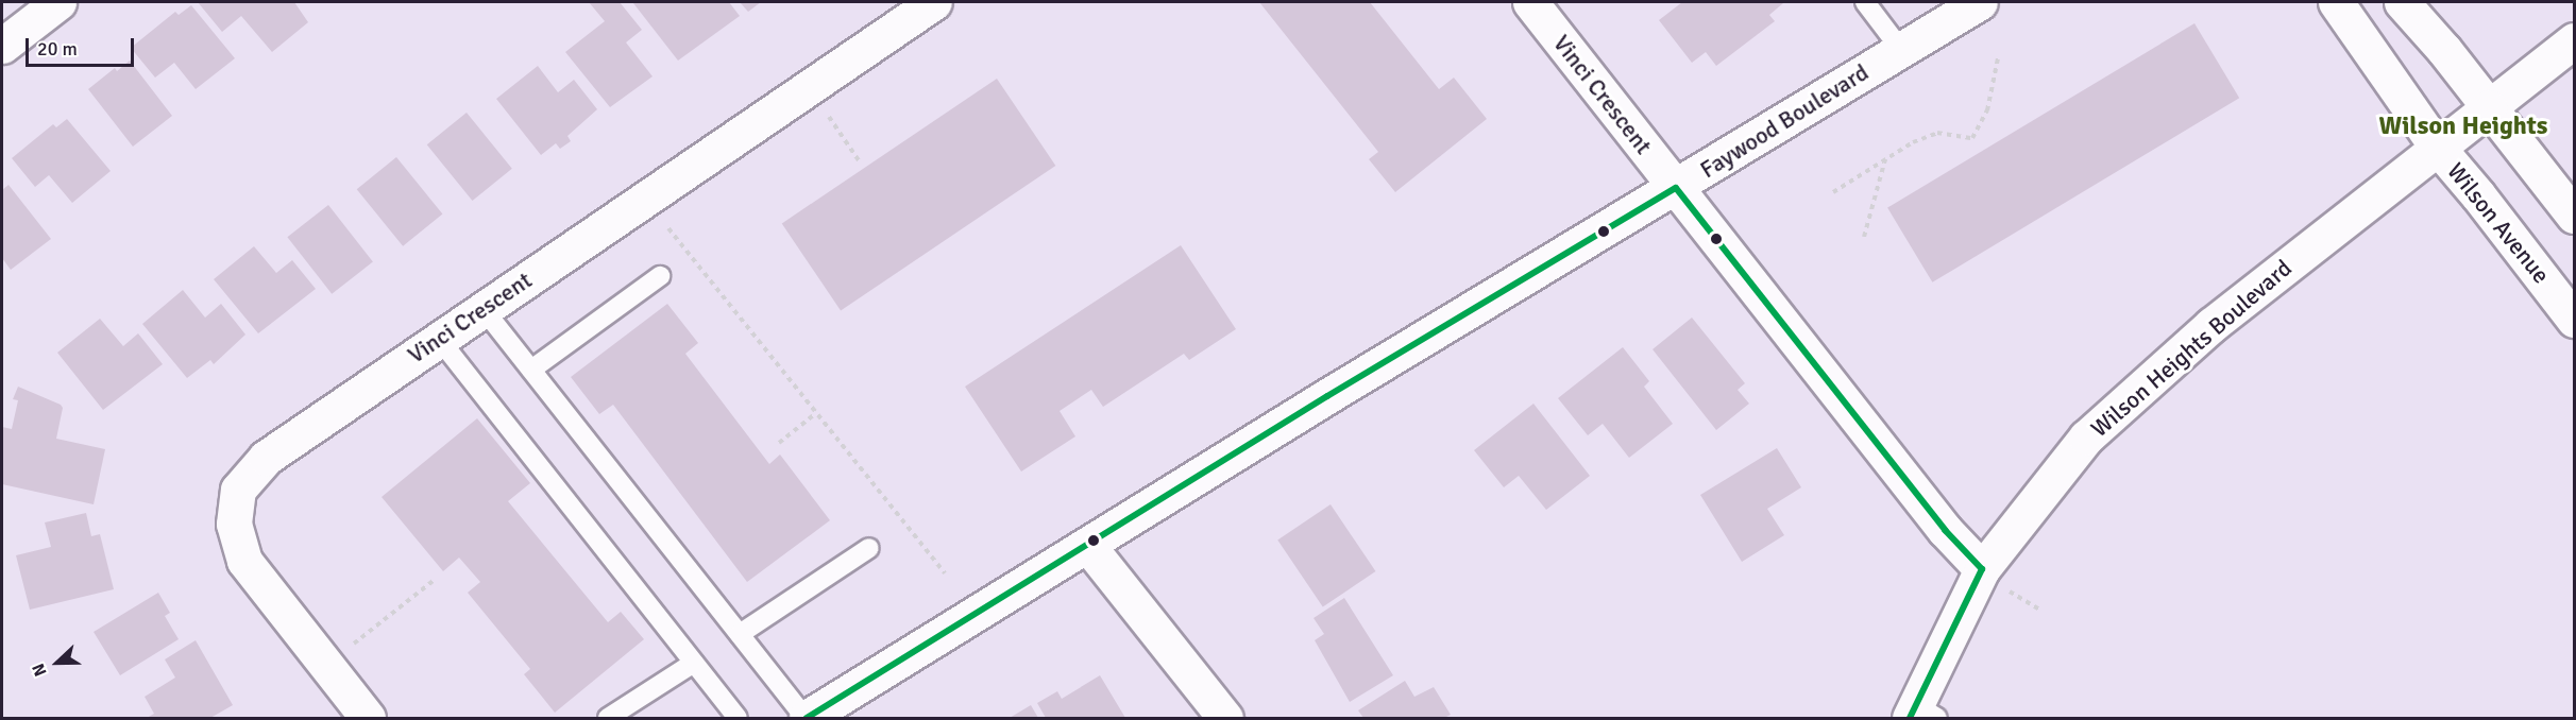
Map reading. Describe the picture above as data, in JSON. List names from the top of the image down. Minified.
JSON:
{"streets":{"street":["Vinci Crescent","Faywood Boulevard","Wilson Avenue","Wilson Heights Boulevard"]},"crossings":[["Vinci Crescent","Faywood Boulevard"],["Vinci Crescent","Wilson Heights Boulevard"],["Wilson Avenue","Wilson Heights Boulevard"]],"districts":["Wilson Heights"],"scale_bar":"20 m","north":"left"}
